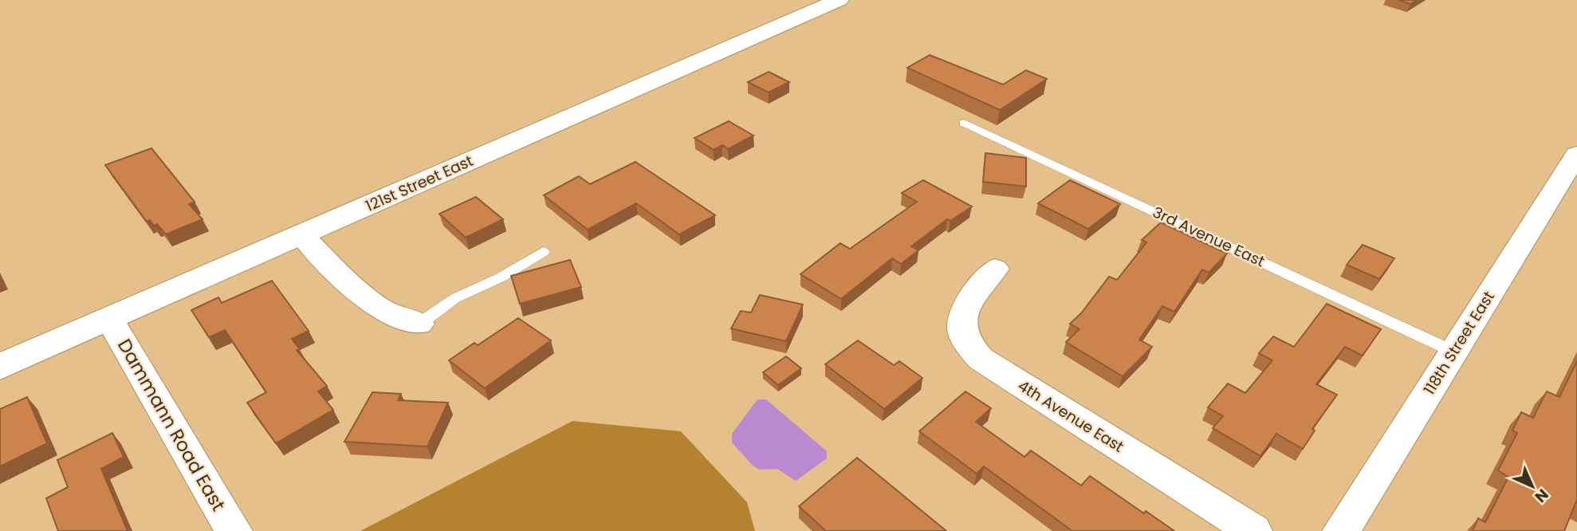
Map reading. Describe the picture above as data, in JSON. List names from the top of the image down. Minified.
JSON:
{"streets":{"street":["121st Street East","118th Street East","4th Avenue East","Dammann Road East"],"lane":["3rd Avenue East"]},"crossings":[["121st Street East","Dammann Road East"],["3rd Avenue East","118th Street East"]],"north":"bottom right"}
